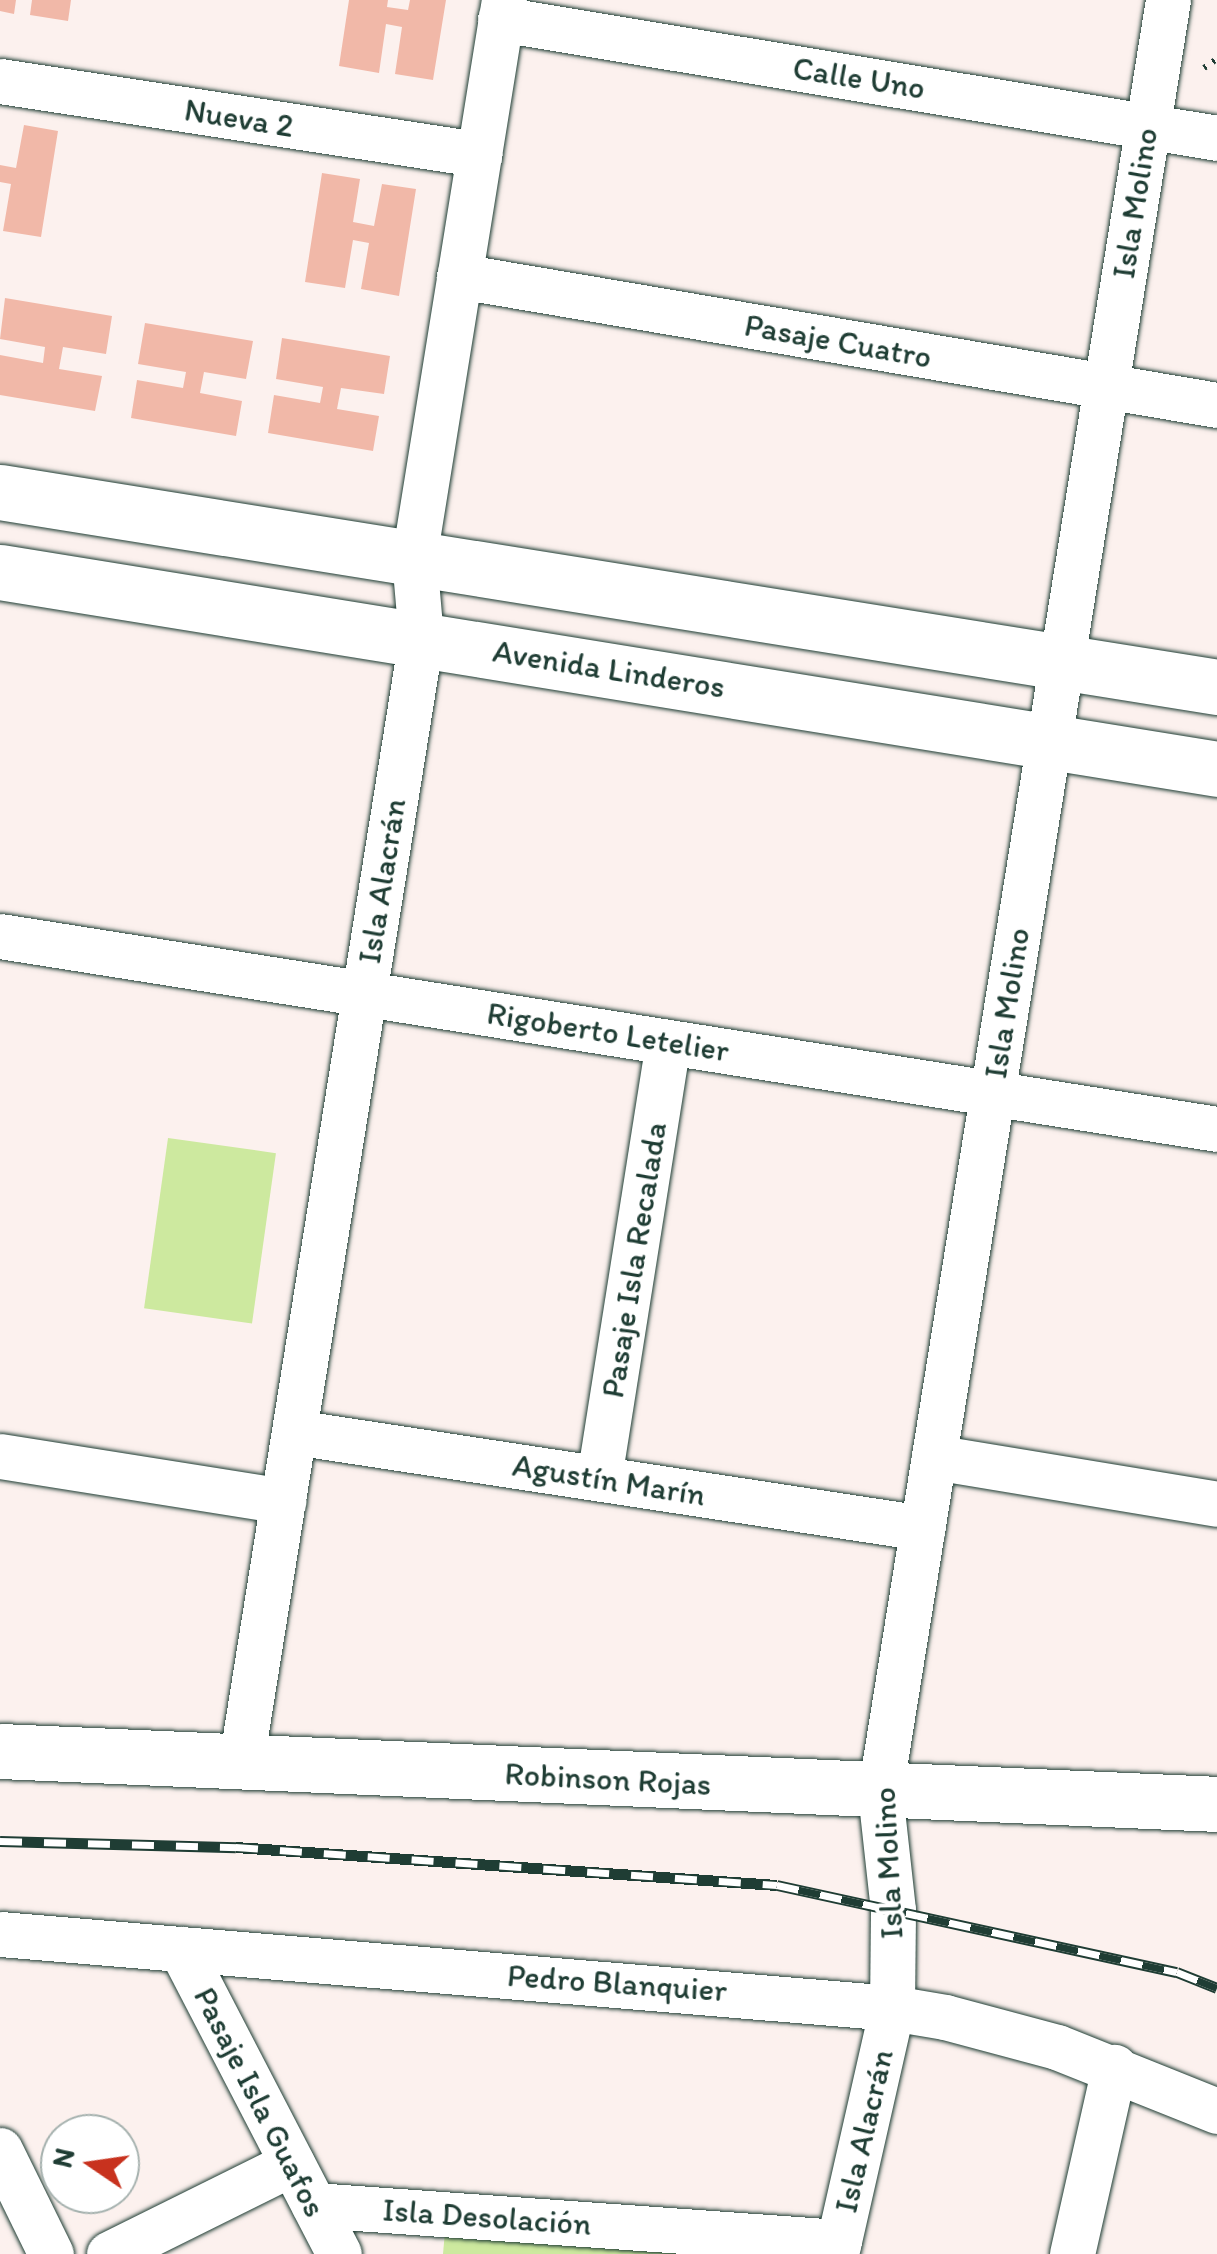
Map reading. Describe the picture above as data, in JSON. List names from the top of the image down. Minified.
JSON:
{"streets":{"street":["Calle Uno","Nueva 2","Isla Molino","Pasaje Cuatro","Avenida Linderos","Isla Alacrán","Rigoberto Letelier","Pasaje Isla Recalada","Agustín Marín","Robinson Rojas","Pedro Blanquier","Pasaje Isla Guafos","Isla Desolación"]},"crossings":[["Calle Uno","Isla Molino"],["Calle Uno","Isla Alacrán"],["Nueva 2","Isla Alacrán"],["Isla Molino","Pasaje Cuatro"],["Isla Molino","Avenida Linderos"],["Isla Molino","Isla Alacrán"],["Isla Molino","Rigoberto Letelier"],["Isla Molino","Agustín Marín"],["Isla Molino","Robinson Rojas"],["Isla Molino","Pedro Blanquier"],["Pasaje Cuatro","Isla Alacrán"],["Avenida Linderos","Isla Alacrán"],["Isla Alacrán","Rigoberto Letelier"],["Isla Alacrán","Agustín Marín"],["Isla Alacrán","Robinson Rojas"],["Isla Alacrán","Pedro Blanquier"],["Isla Alacrán","Isla Desolación"],["Rigoberto Letelier","Pasaje Isla Recalada"],["Pasaje Isla Recalada","Agustín Marín"],["Pedro Blanquier","Pasaje Isla Guafos"],["Pasaje Isla Guafos","Isla Desolación"]],"north":"left"}
